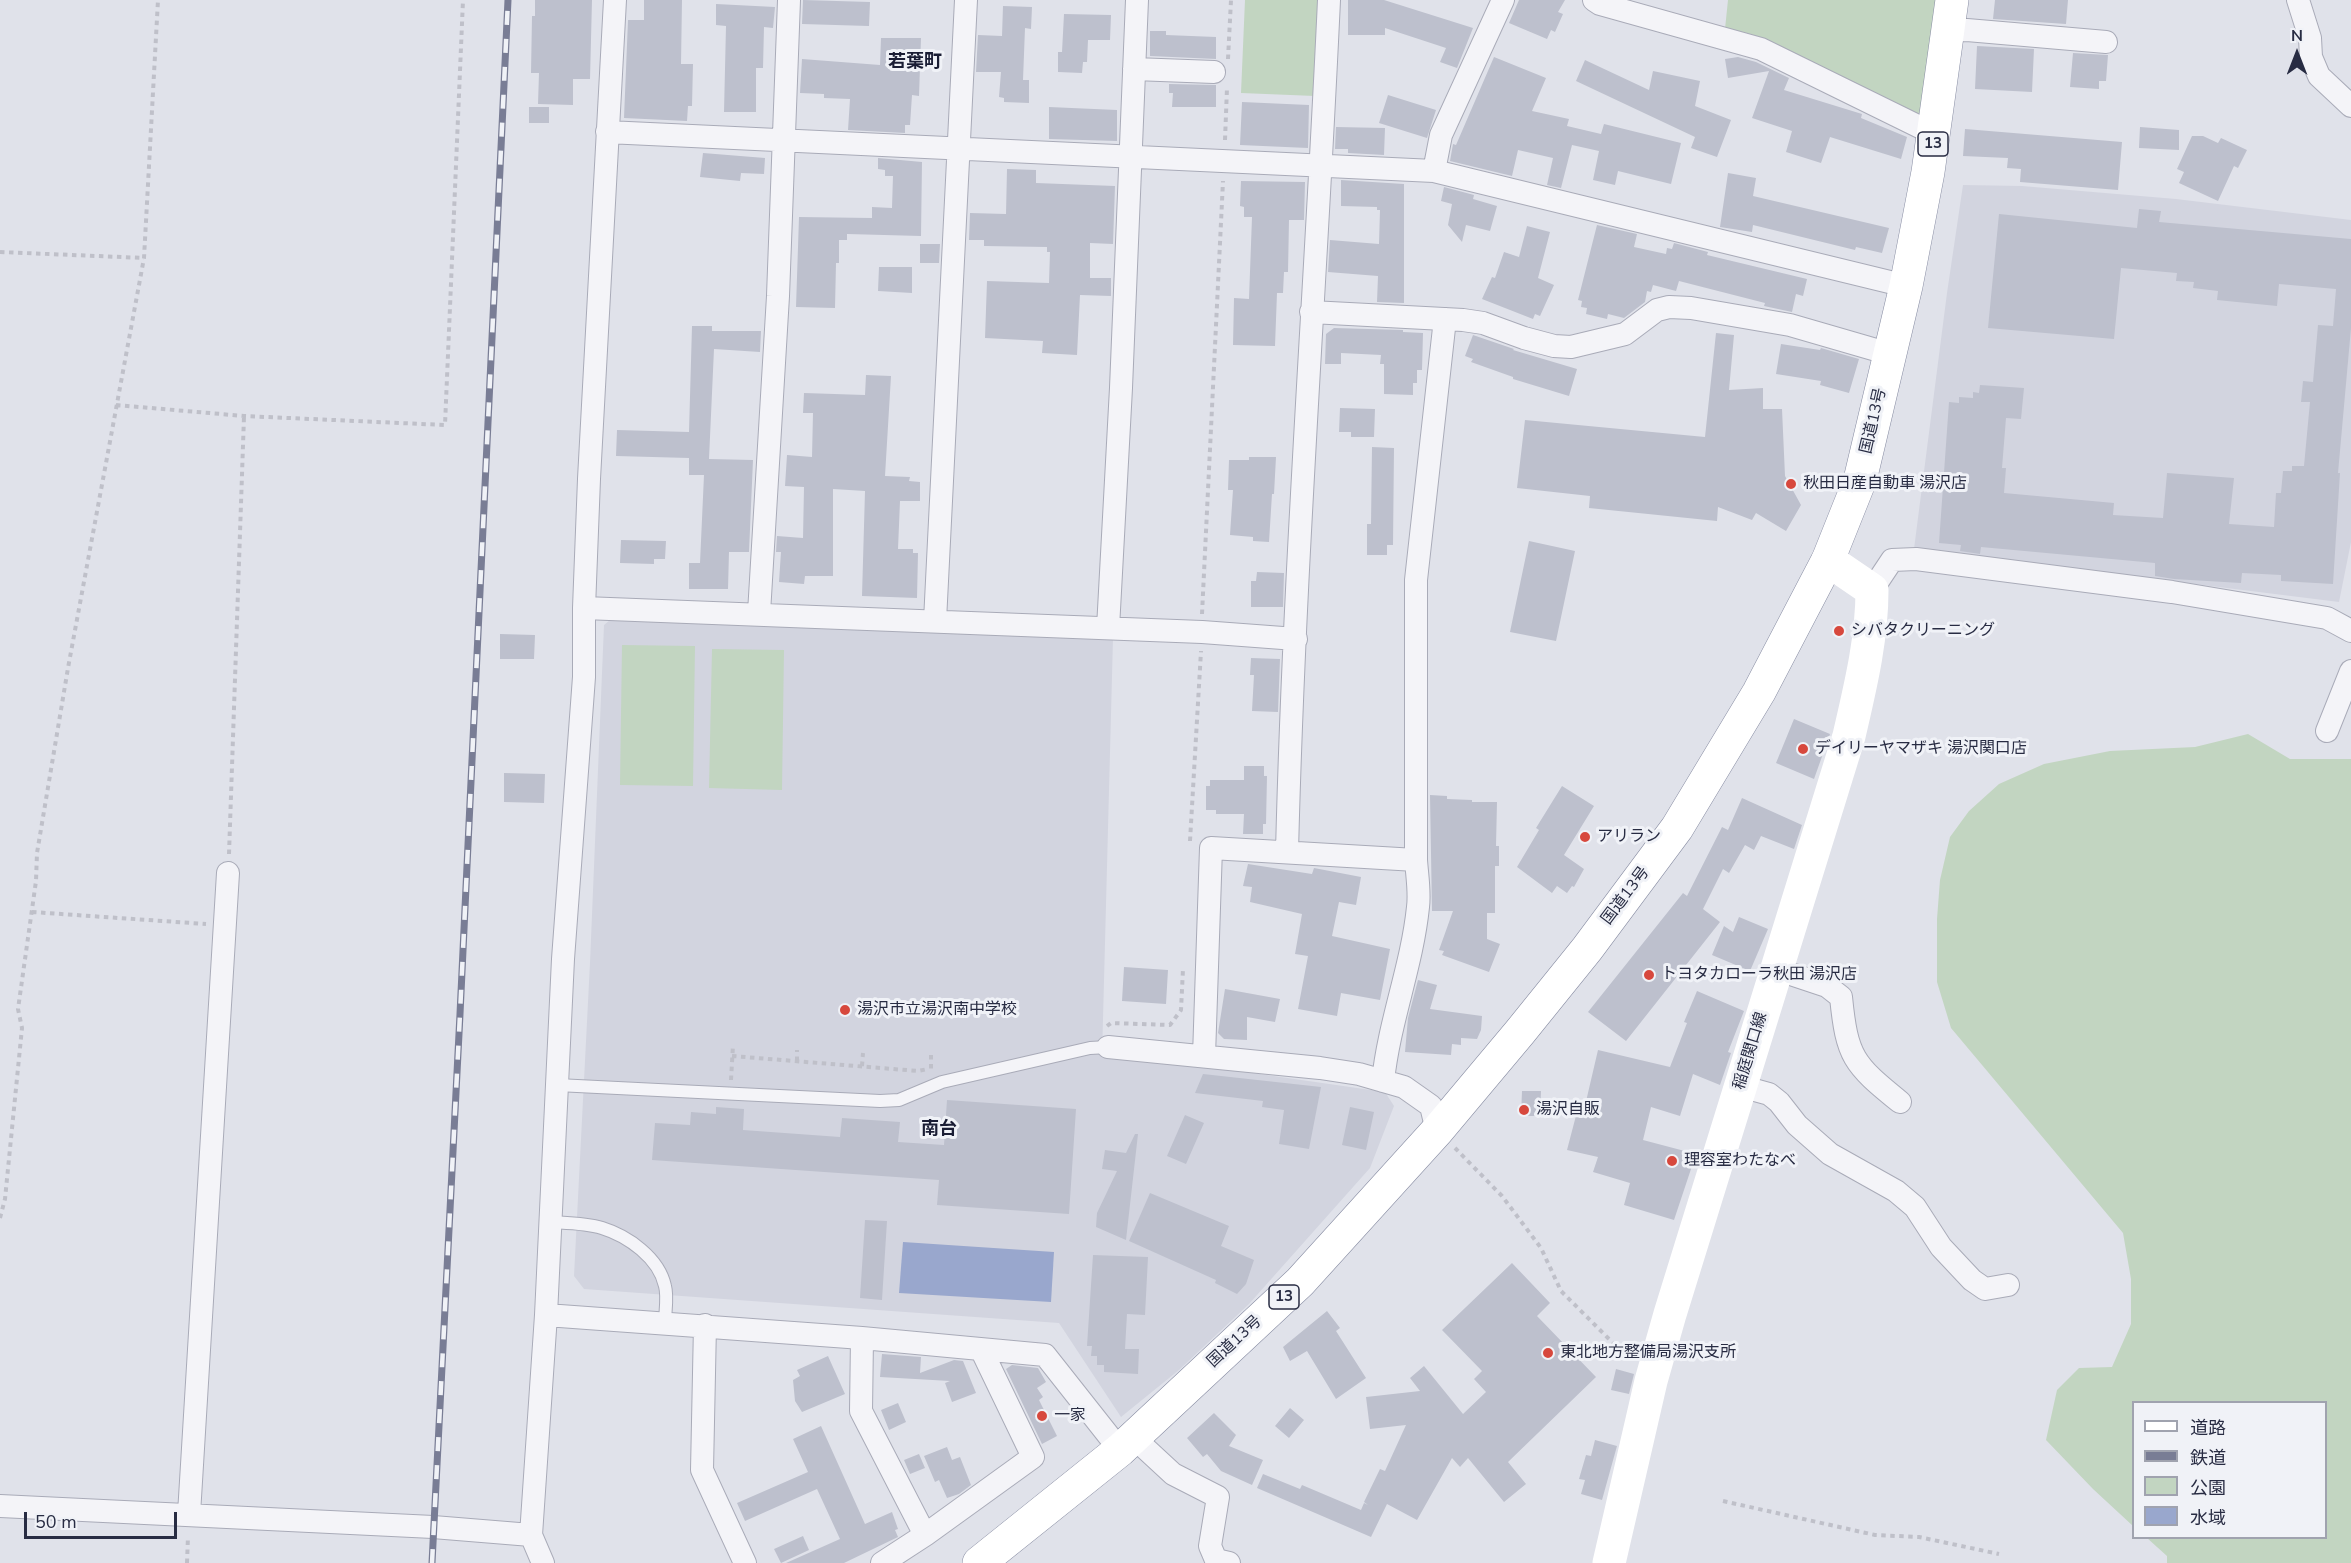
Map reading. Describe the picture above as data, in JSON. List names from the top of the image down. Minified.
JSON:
{"streets":{"main road":["13","国道13号","稲庭関口線"]},"districts":["若葉町","南台"],"places":["秋田日産自動車 湯沢店","シバタクリーニング","デイリーヤマザキ 湯沢関口店","アリラン","トヨタカローラ秋田 湯沢店","湯沢市立湯沢南中学校","湯沢自販","理容室わたなべ","東北地方整備局湯沢支所","一家"],"legend":["道路","鉄道","公園","水域"],"scale_bar":"50 m","north":"top"}
